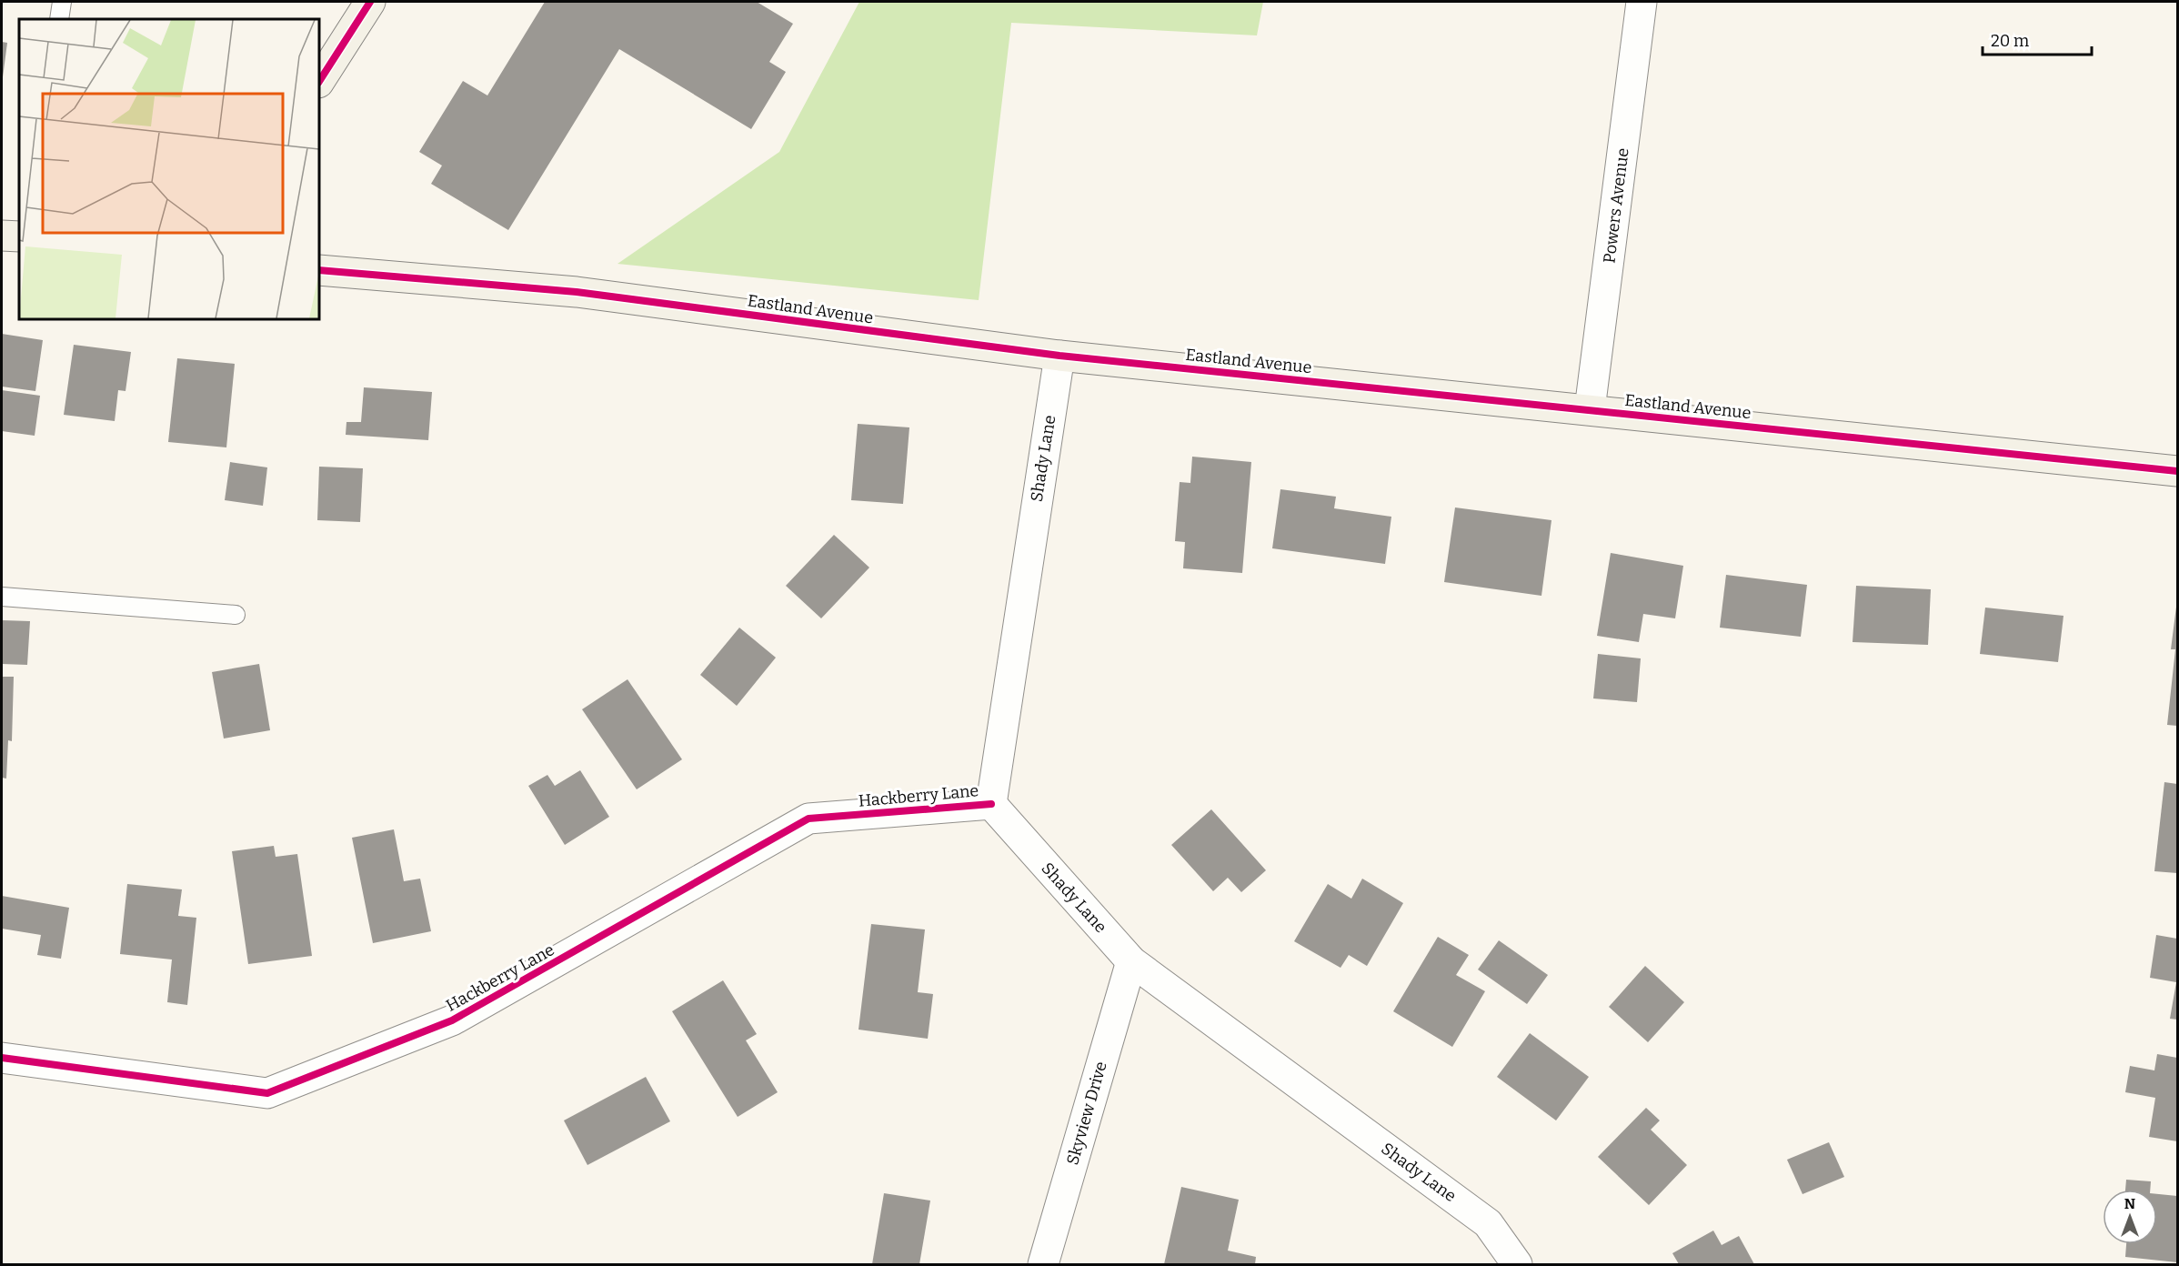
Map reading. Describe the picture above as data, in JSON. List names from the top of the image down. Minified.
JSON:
{"streets":{"street":["Powers Avenue","Eastland Avenue","Shady Lane","Hackberry Lane","Skyview Drive"]},"crossings":[["Powers Avenue","Eastland Avenue"],["Eastland Avenue","Shady Lane"],["Shady Lane","Hackberry Lane"],["Shady Lane","Skyview Drive"]],"scale_bar":"20 m","north":"top"}
